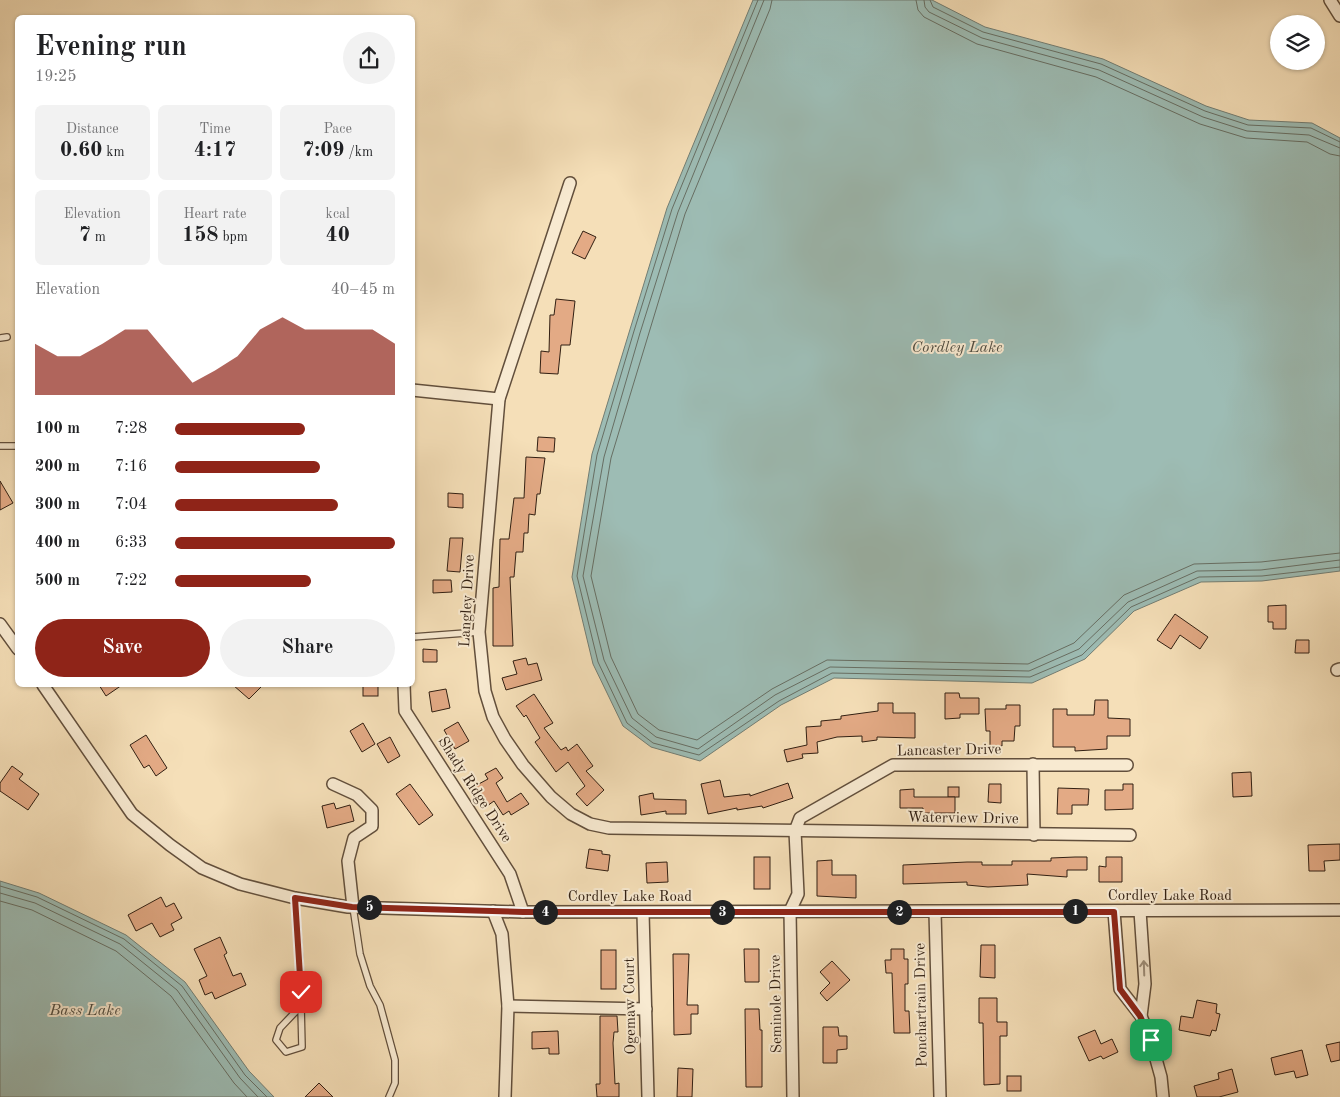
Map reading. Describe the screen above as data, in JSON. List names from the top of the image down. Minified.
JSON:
{"streets":{"street":["Langley Drive","Lancaster Drive","Shady Ridge Drive","Waterview Drive","Cordley Lake Road","Seminole Drive","Ponchartrain Drive","Ogemaw Court"]},"crossings":[["Langley Drive","Lancaster Drive"],["Langley Drive","Waterview Drive"],["Lancaster Drive","Waterview Drive"],["Shady Ridge Drive","Cordley Lake Road"],["Cordley Lake Road","Seminole Drive"],["Cordley Lake Road","Ponchartrain Drive"],["Cordley Lake Road","Ogemaw Court"]],"water":["Cordley Lake","Bass Lake"],"page":{"heading":["Evening run","19:25"],"stats":[["Distance","0.60 km"],["Time","4:17"],["Pace","7:09 /km"],["Elevation","7 m"],["Heart rate","158 bpm"],["kcal","40"]],"chart":["Elevation","40–45 m"],"list":[{"name":"100 m","note":"7:28"},{"name":"200 m","note":"7:16"},{"name":"300 m","note":"7:04"},{"name":"400 m","note":"6:33"},{"name":"500 m","note":"7:22"}],"buttons":["Save","Share"],"pins":["5","1","2","3","4"]}}
